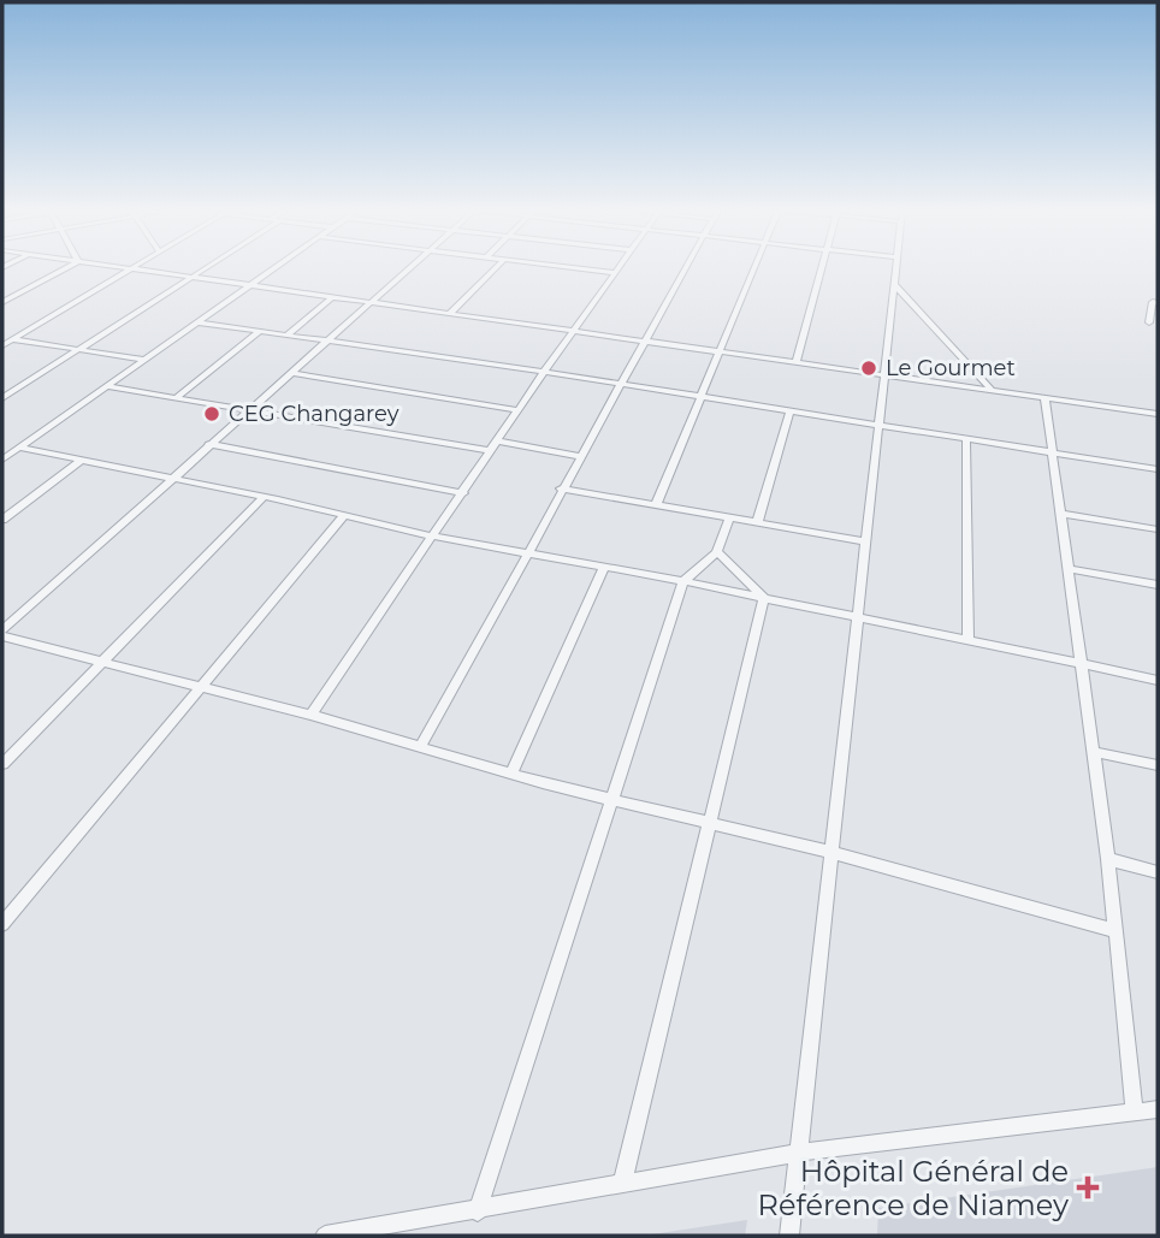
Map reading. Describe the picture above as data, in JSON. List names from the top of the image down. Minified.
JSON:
{"places":{"other":["Le Gourmet","CEG Changarey"],"health":["Hôpital Général de Référence de Niamey"]}}
